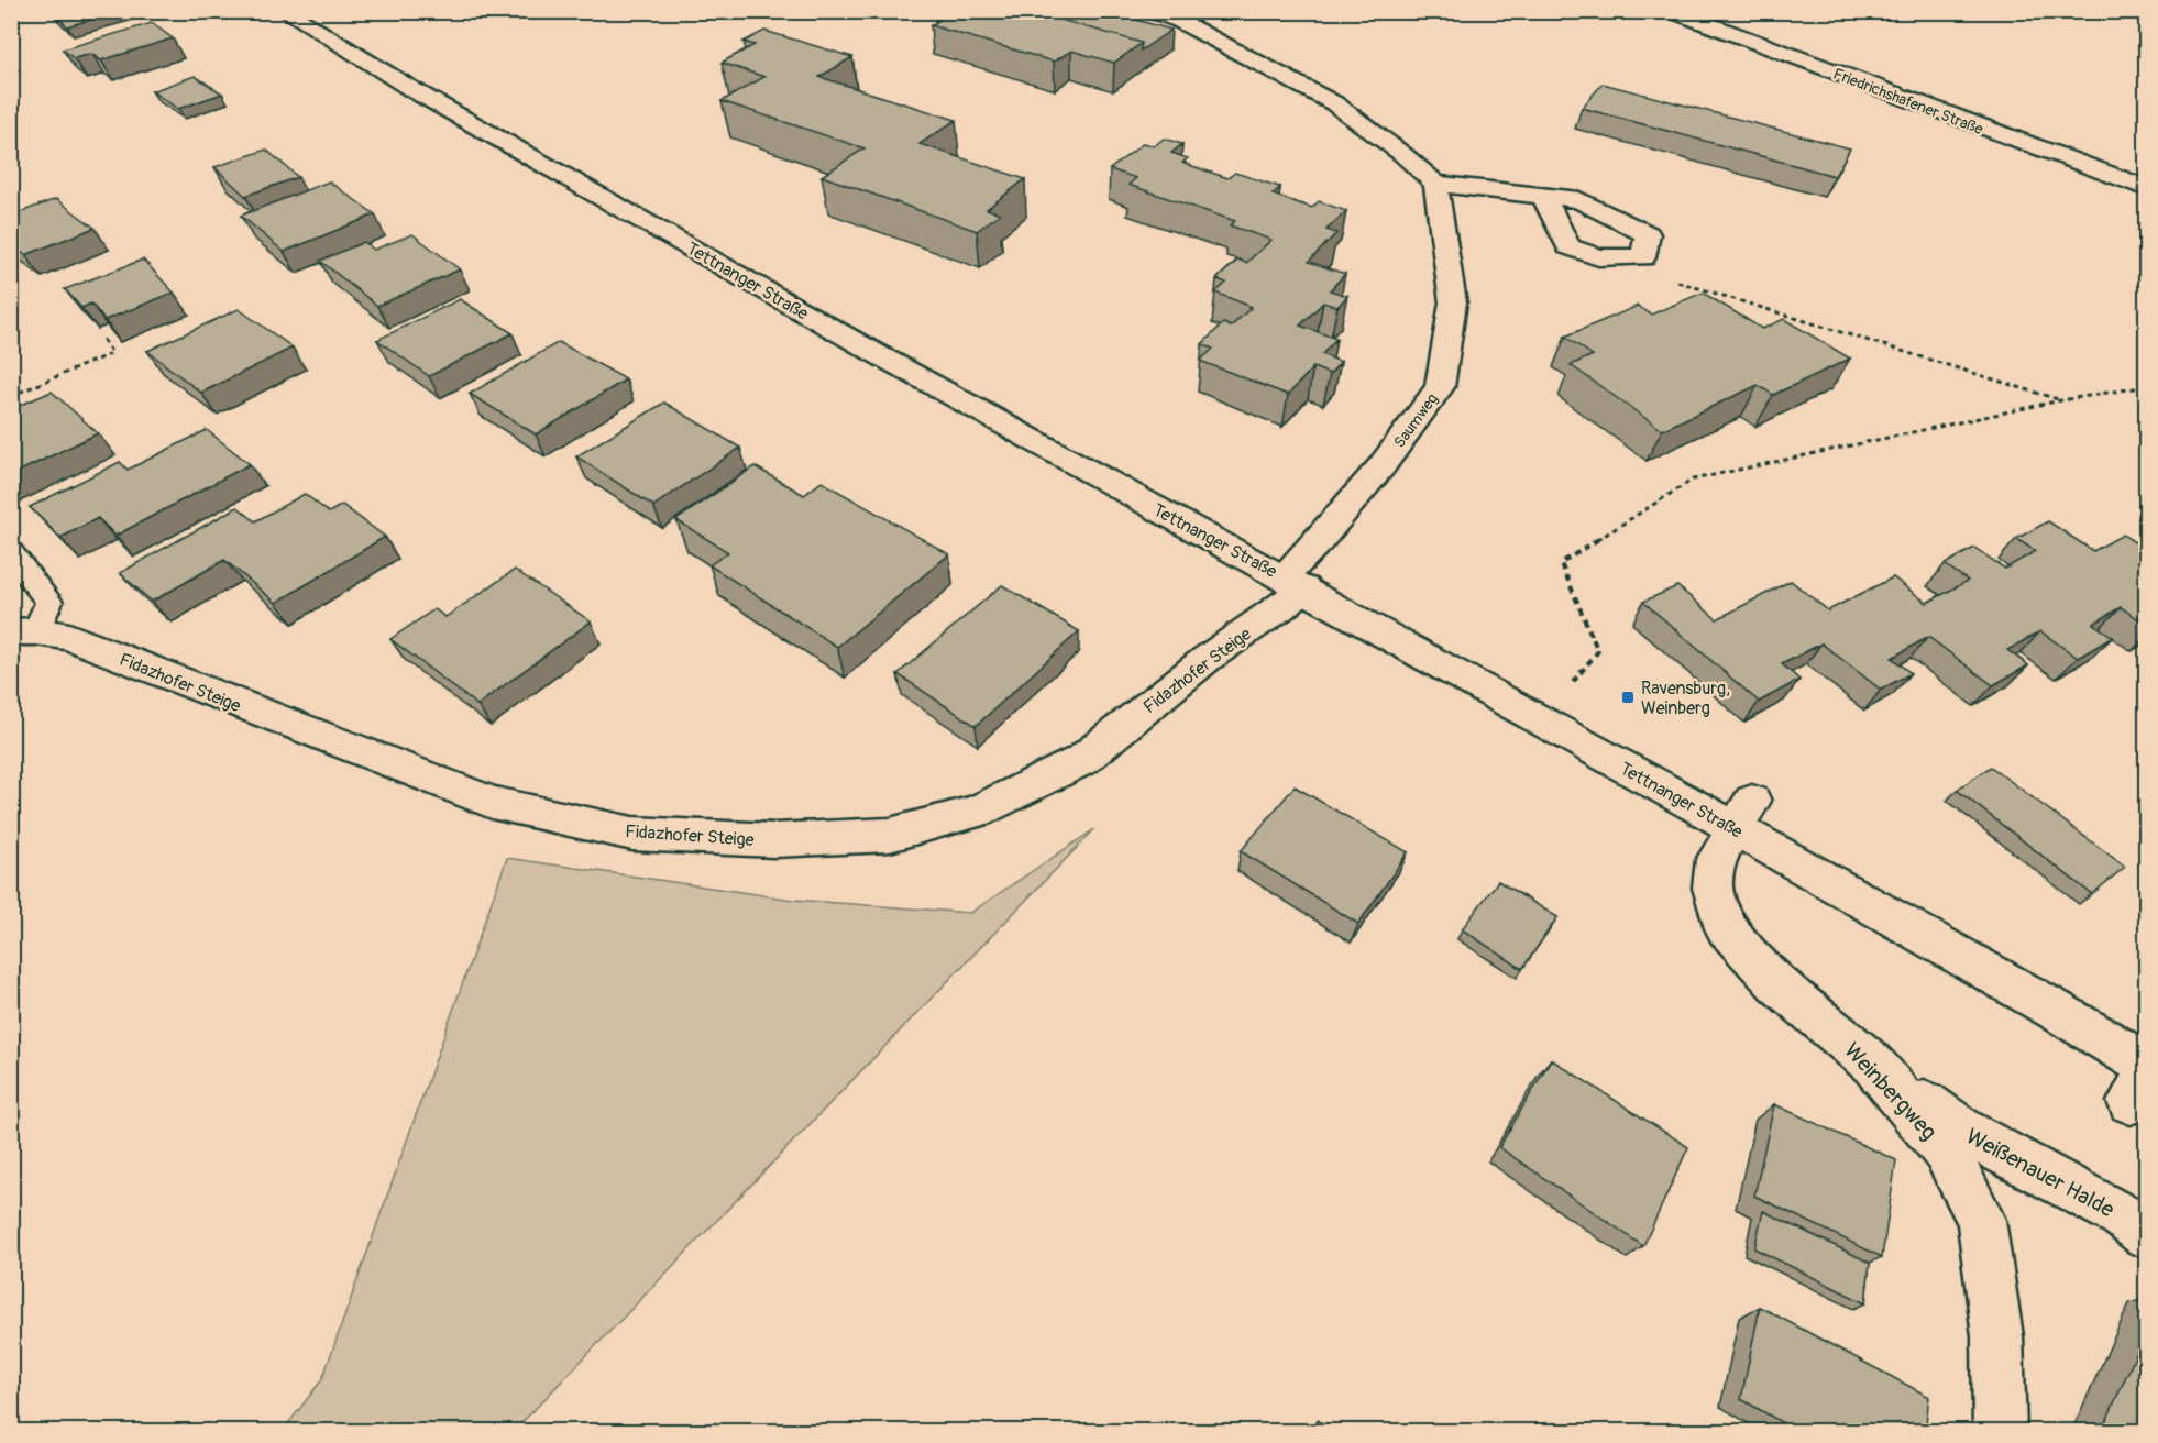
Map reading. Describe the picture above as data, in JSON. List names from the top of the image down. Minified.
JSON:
{"streets":{"street":["Friedrichshafener Straße","Tettnanger Straße","Saumweg","Fidazhofer Steige","Weinbergweg","Weißenauer Halde"]},"crossings":[["Tettnanger Straße","Saumweg"],["Tettnanger Straße","Fidazhofer Steige"],["Tettnanger Straße","Weinbergweg"],["Saumweg","Fidazhofer Steige"],["Weinbergweg","Weißenauer Halde"]],"places":{"transit":["Ravensburg, Weinberg"]}}
